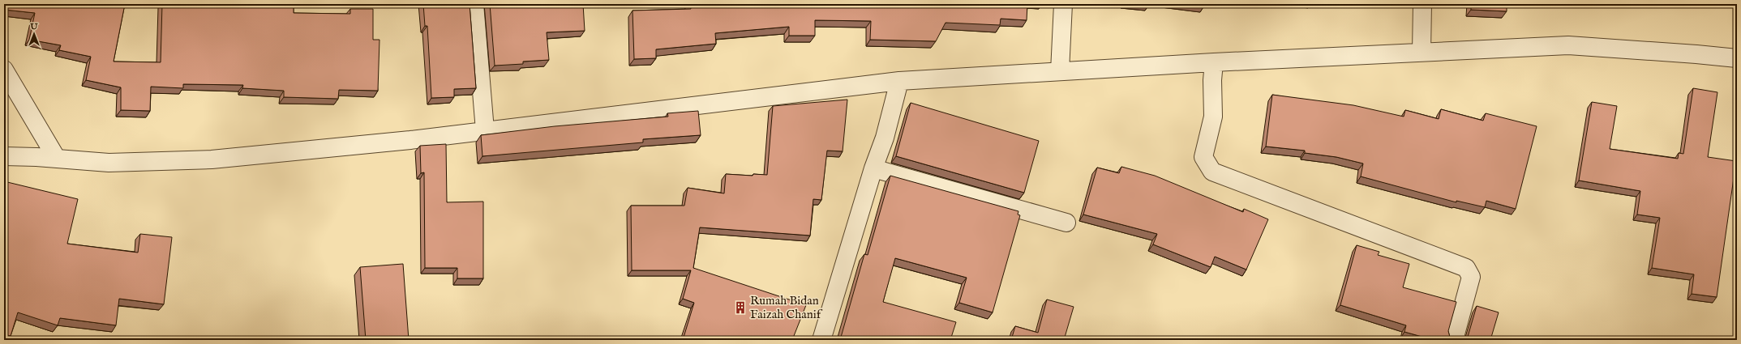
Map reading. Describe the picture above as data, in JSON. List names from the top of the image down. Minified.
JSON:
{"places":{"building":["Rumah Bidan Faizah Chanif"]},"north":"top"}
